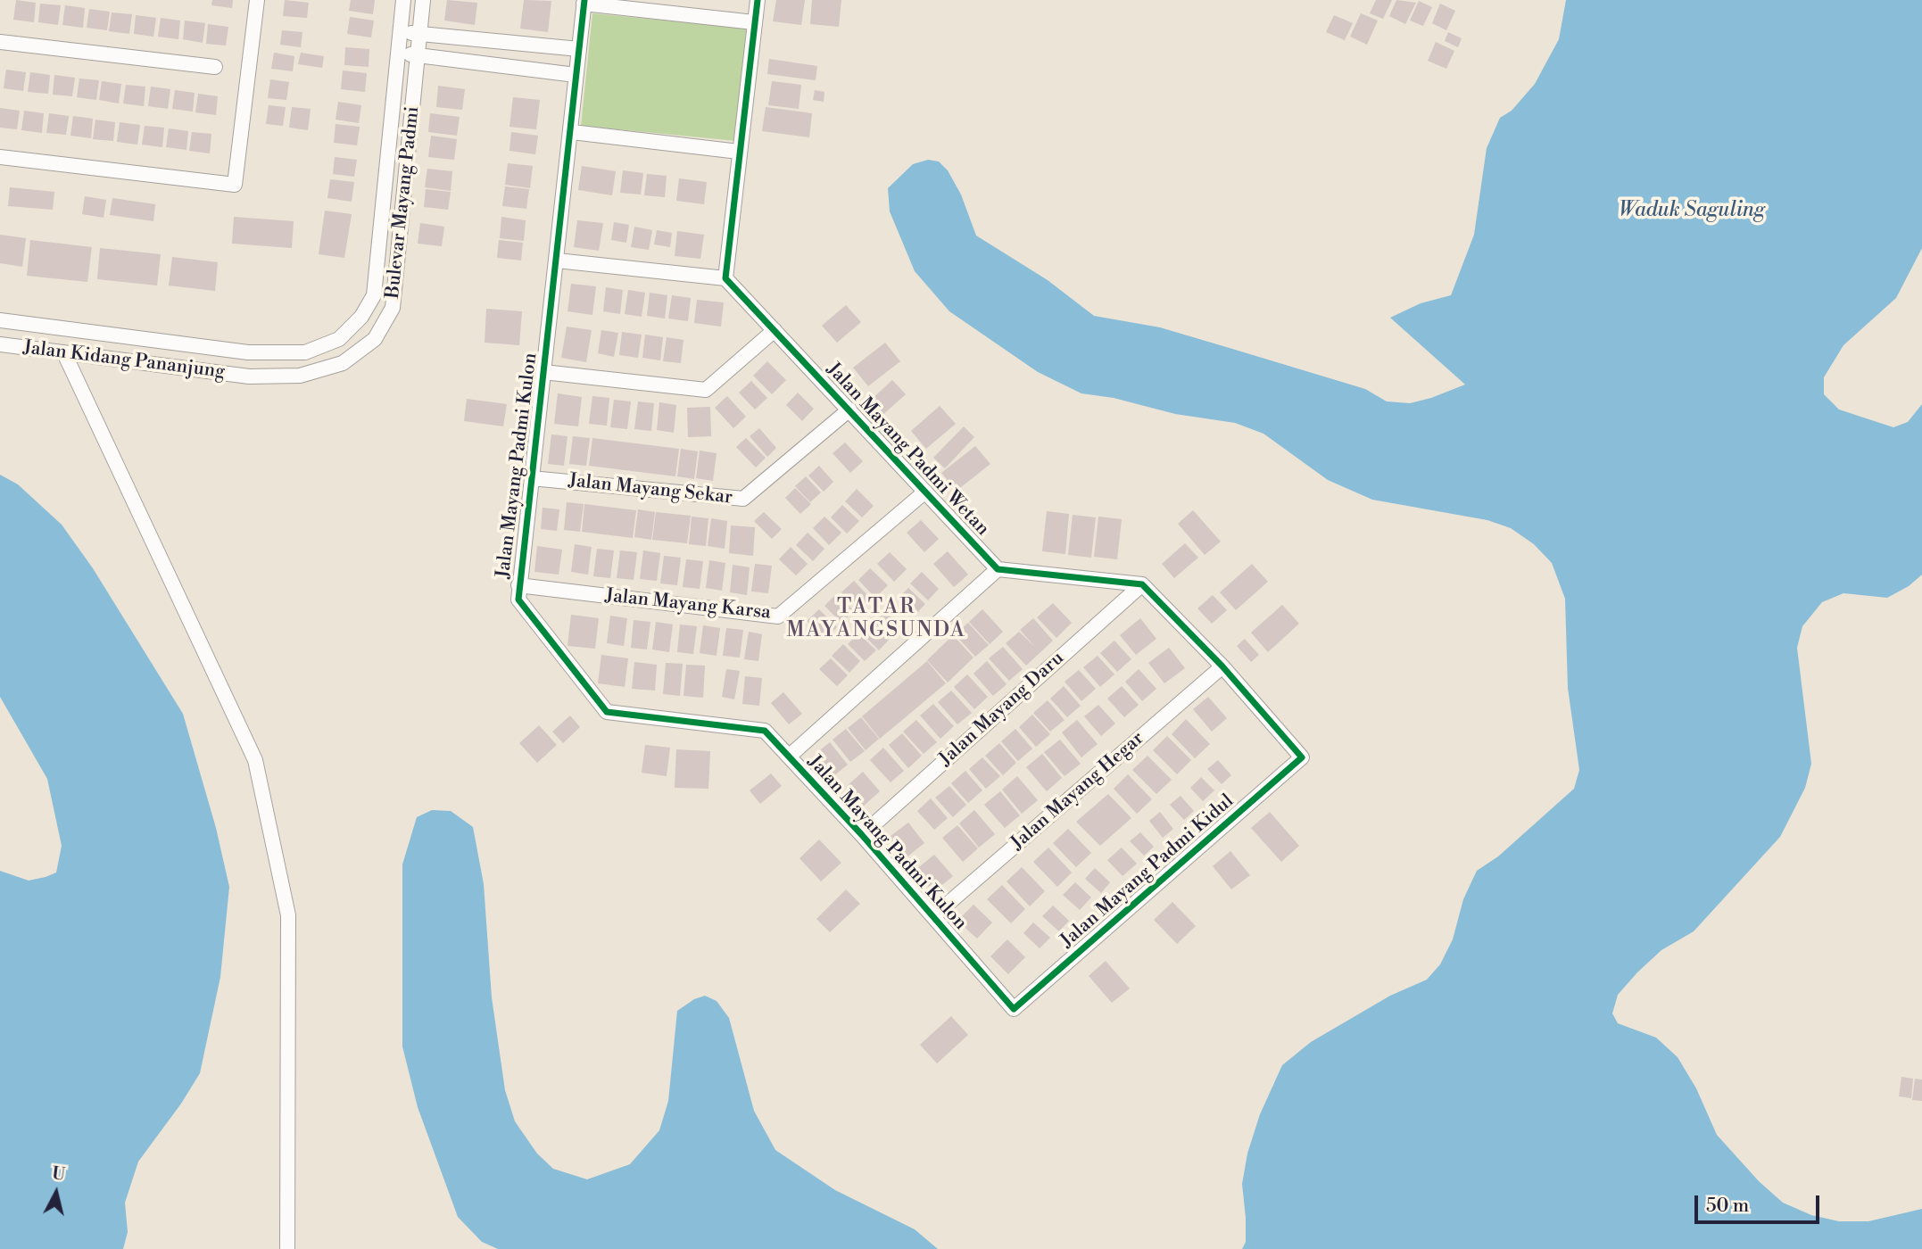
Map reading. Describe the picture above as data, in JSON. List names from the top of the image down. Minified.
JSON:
{"streets":{"street":["Bulevar Mayang Padmi","Jalan Kidang Pananjung","Jalan Mayang Padmi Wetan","Jalan Mayang Padmi Kulon","Jalan Mayang Sekar","Jalan Mayang Karsa","Jalan Mayang Daru","Jalan Mayang Hegar","Jalan Mayang Padmi Kidul"]},"crossings":[["Bulevar Mayang Padmi","Jalan Kidang Pananjung"],["Jalan Mayang Padmi Wetan","Jalan Mayang Sekar"],["Jalan Mayang Padmi Wetan","Jalan Mayang Karsa"],["Jalan Mayang Padmi Kulon","Jalan Mayang Sekar"],["Jalan Mayang Padmi Kulon","Jalan Mayang Karsa"],["Jalan Mayang Padmi Kulon","Jalan Mayang Daru"],["Jalan Mayang Padmi Kulon","Jalan Mayang Hegar"],["Jalan Mayang Padmi Kulon","Jalan Mayang Padmi Kidul"],["Jalan Mayang Hegar","Jalan Mayang Padmi Kidul"]],"districts":["TATAR MAYANGSUNDA"],"water":["Waduk Saguling"],"scale_bar":"50 m","north":"top"}
